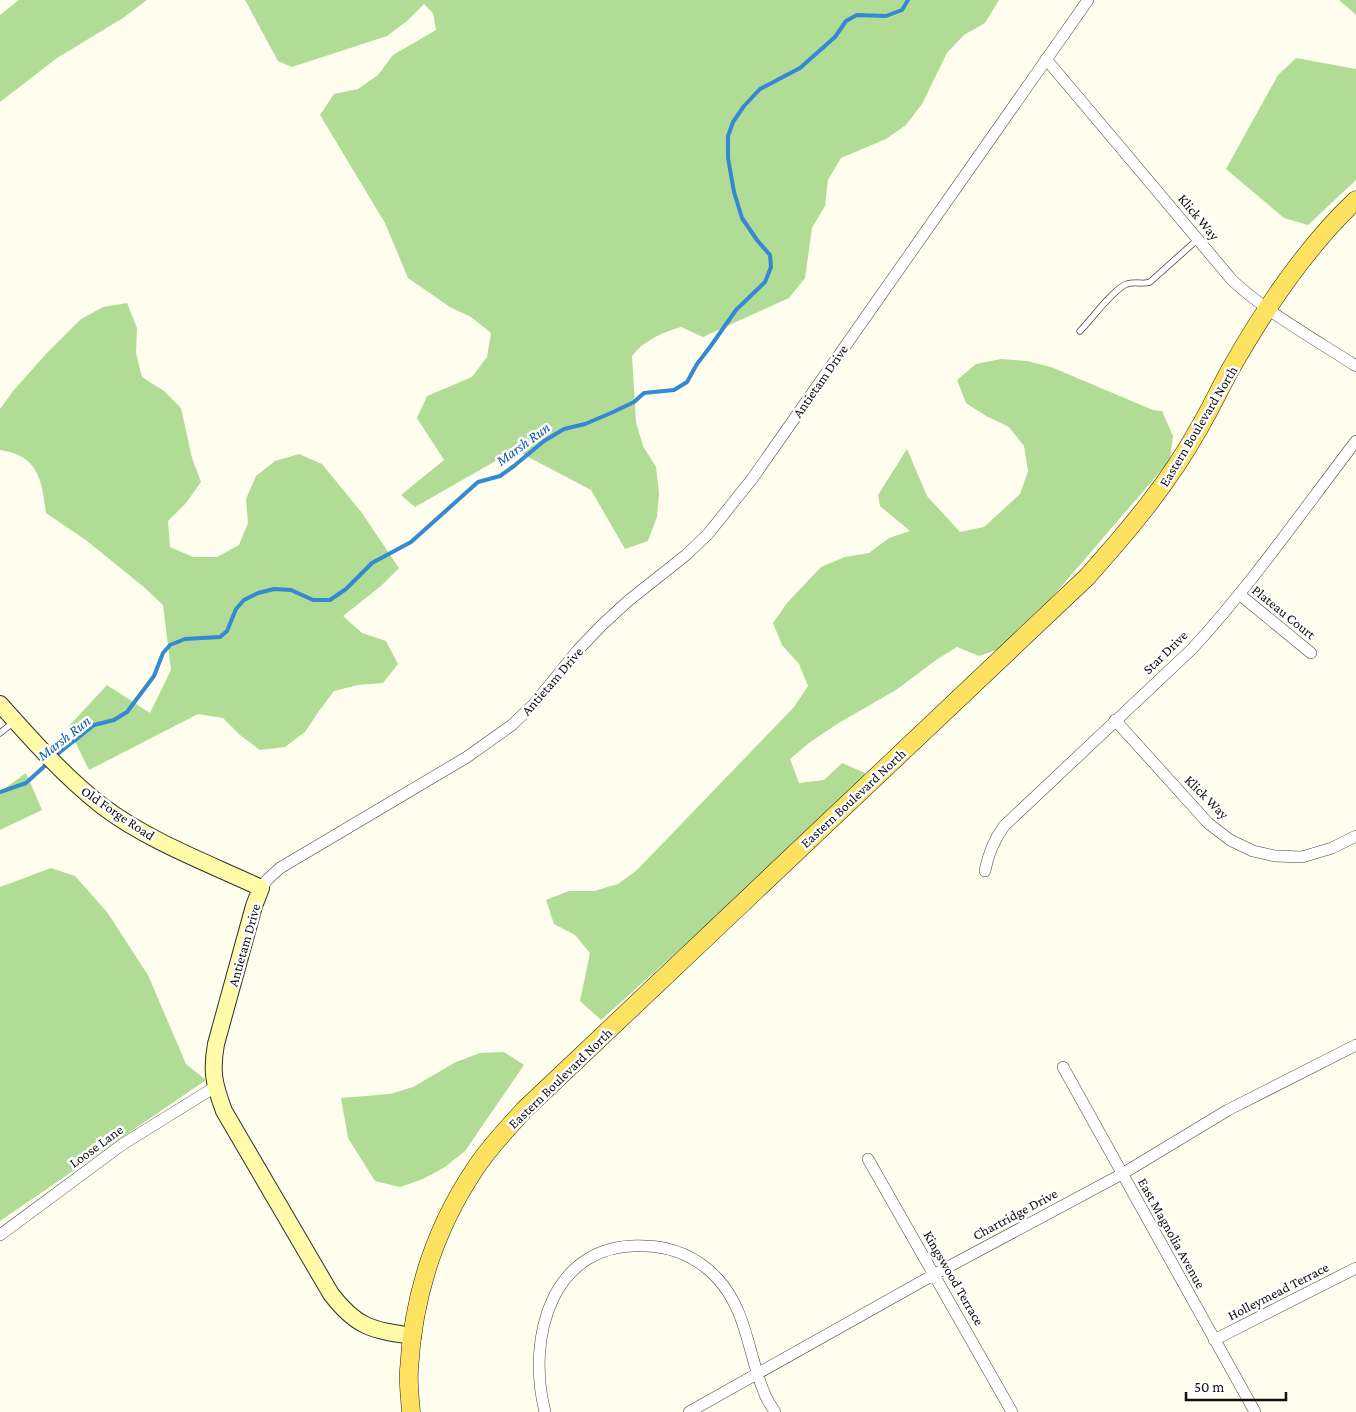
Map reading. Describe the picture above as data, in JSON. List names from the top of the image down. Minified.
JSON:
{"streets":{"main road":["Eastern Boulevard North"],"street":["Klick Way","Antietam Drive","Plateau Court","Star Drive","Old Forge Road","Loose Lane","Chartridge Drive","East Magnolia Avenue","Kingswood Terrace","Holleymead Terrace"]},"crossings":[["Klick Way","Antietam Drive"],["Klick Way","Eastern Boulevard North"],["Klick Way","Star Drive"],["Antietam Drive","Eastern Boulevard North"],["Antietam Drive","Old Forge Road"],["Antietam Drive","Loose Lane"],["Plateau Court","Star Drive"],["Chartridge Drive","East Magnolia Avenue"],["Chartridge Drive","Kingswood Terrace"],["East Magnolia Avenue","Holleymead Terrace"]],"water":["Marsh Run"],"scale_bar":"50 m"}
